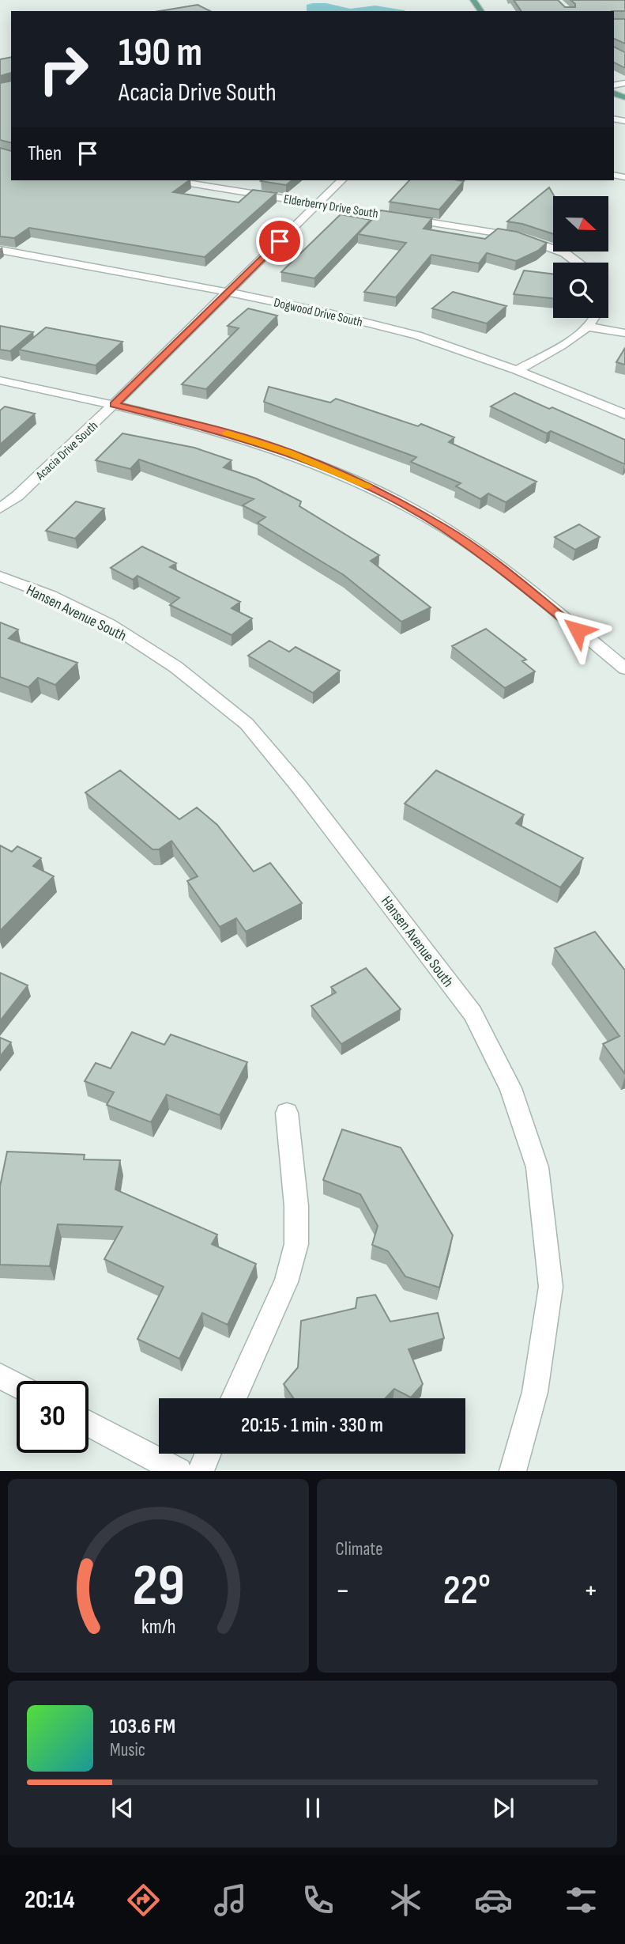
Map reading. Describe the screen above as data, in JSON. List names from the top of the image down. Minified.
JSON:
{"streets":{"street":["Elderberry Drive South","Dogwood Drive South","Acacia Drive South","Hansen Avenue South"]},"crossings":[["Elderberry Drive South","Acacia Drive South"],["Dogwood Drive South","Acacia Drive South"]],"north":"right","page":{"turn":["190 m","Acacia Drive South"],"then":"Then","limit":"30","trip":"20:15 · 1 min · 330 m","tile":"Climate","heat":["−","22°","+"],"song":["103.6 FM","Music"],"tabs":"20:14","gauge":["29","km/h"]}}
